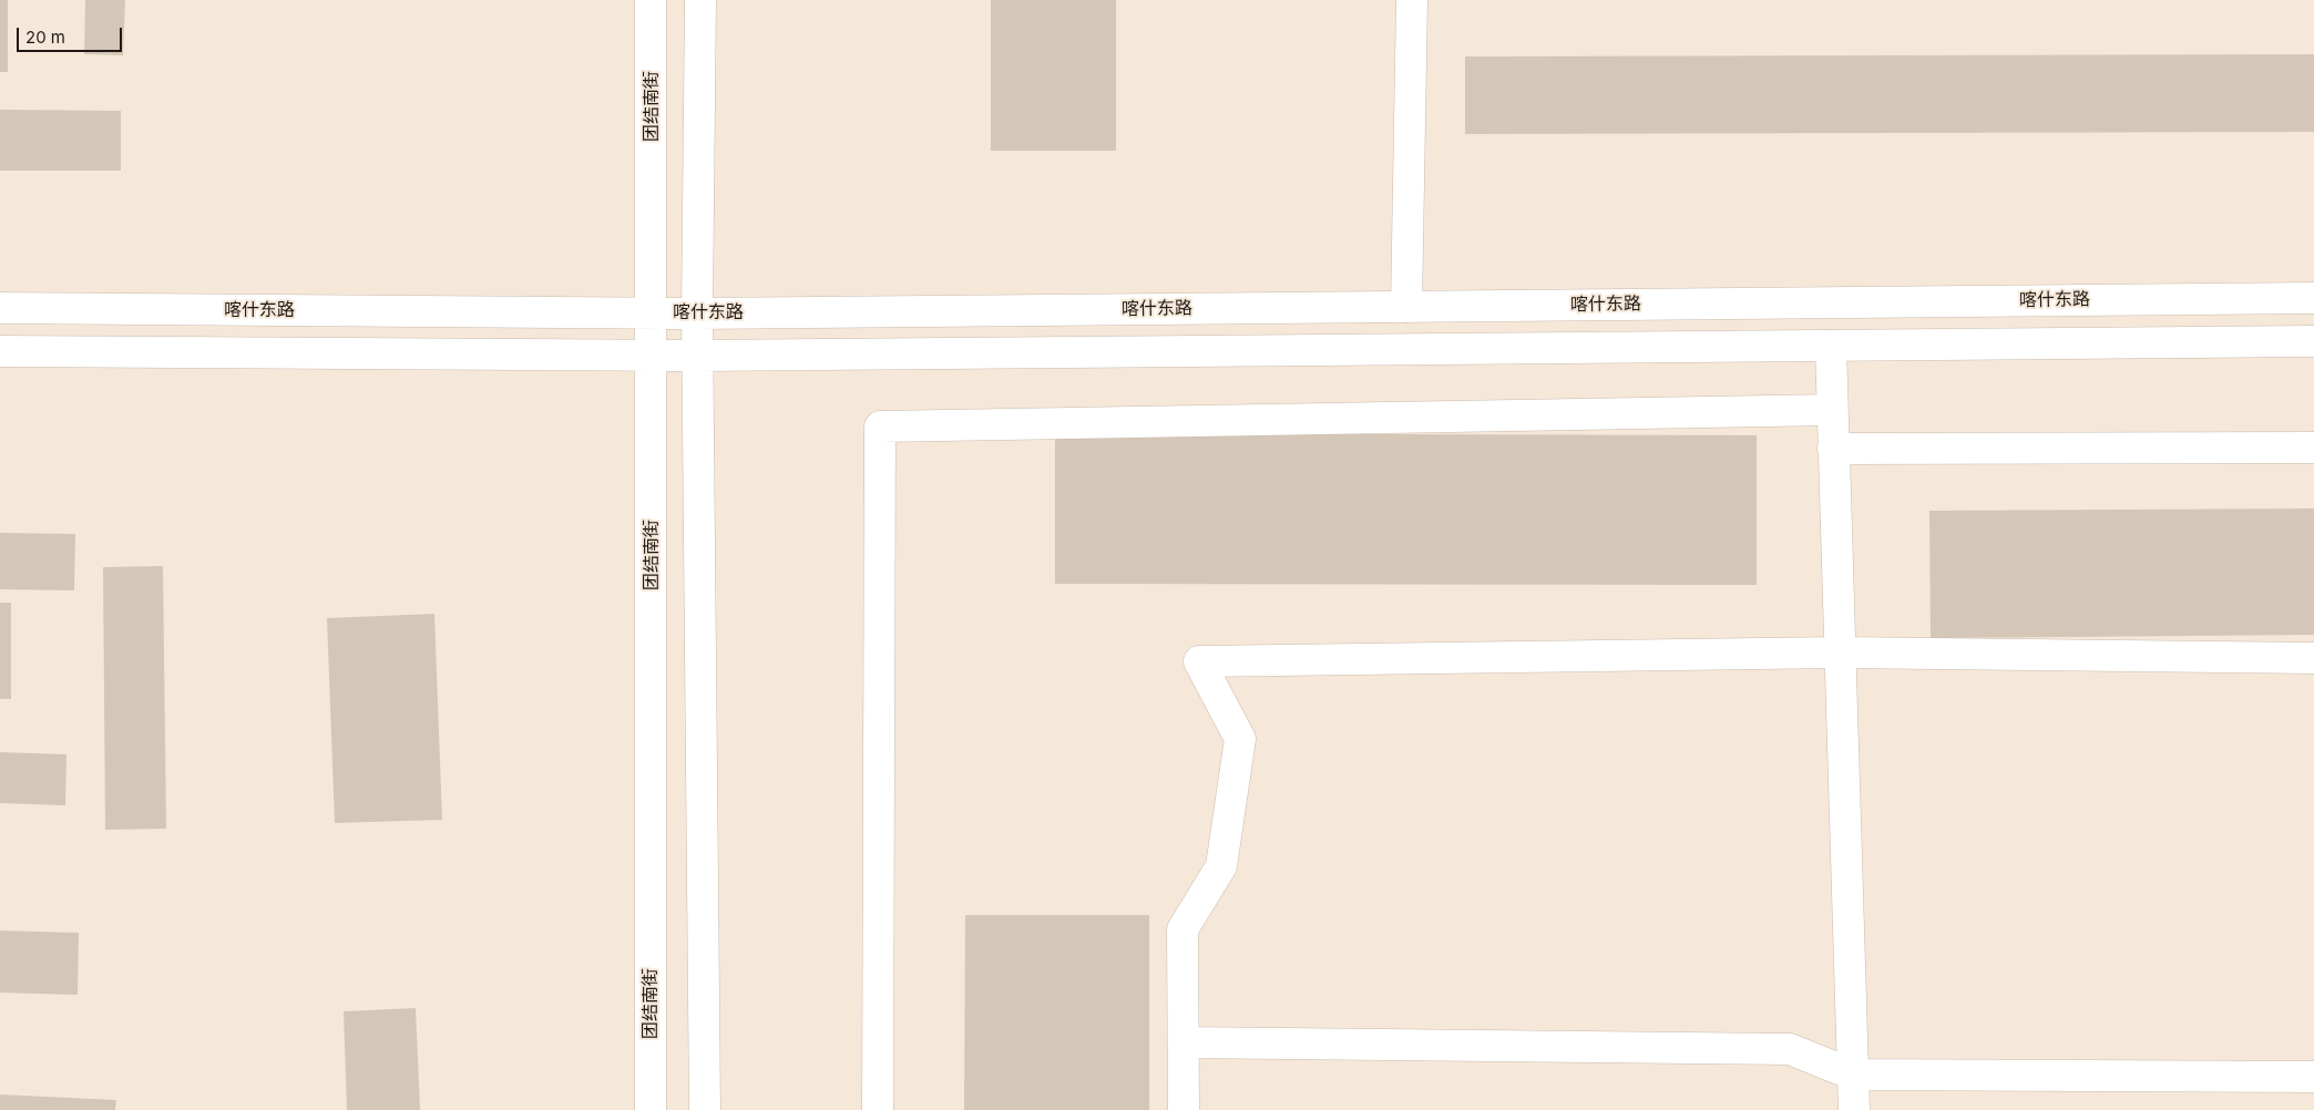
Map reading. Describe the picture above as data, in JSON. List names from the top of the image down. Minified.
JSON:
{"streets":{"main road":["团结南街","喀什东路"]},"crossings":[["团结南街","喀什东路"]],"scale_bar":"20 m"}
